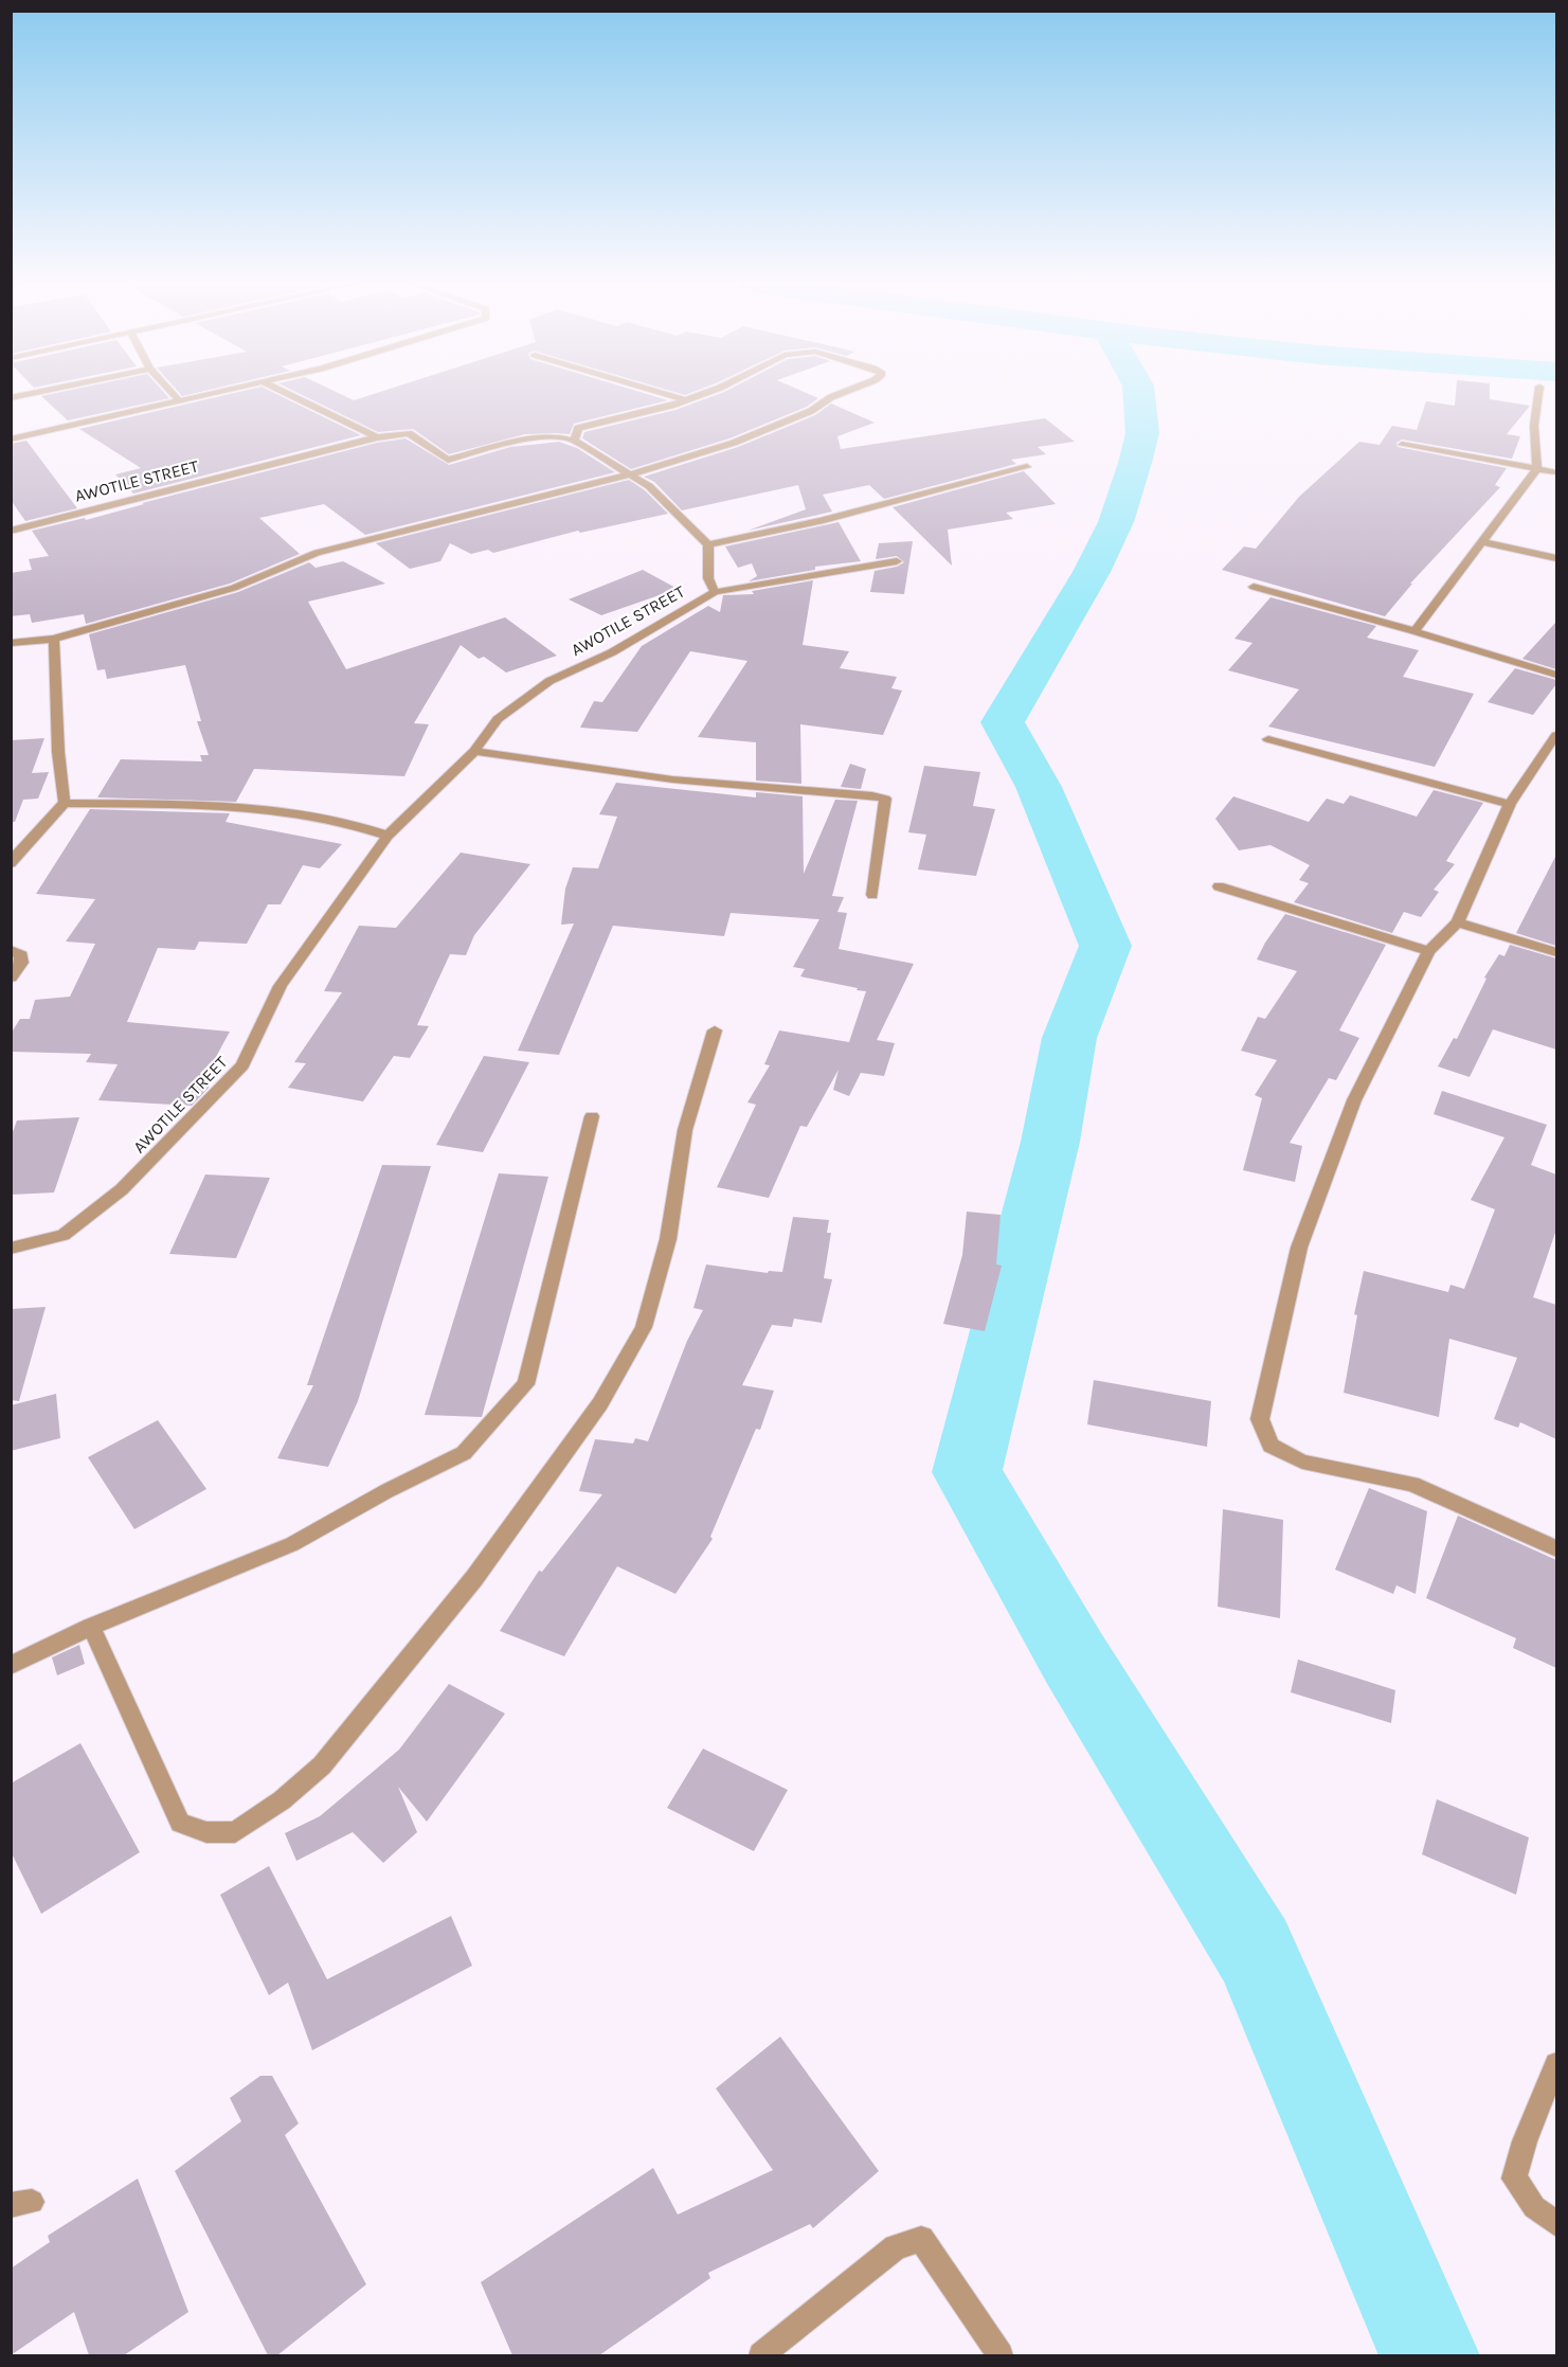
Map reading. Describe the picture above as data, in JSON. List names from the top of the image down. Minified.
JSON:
{"streets":{"street":["AWOTILE STREET"]}}
